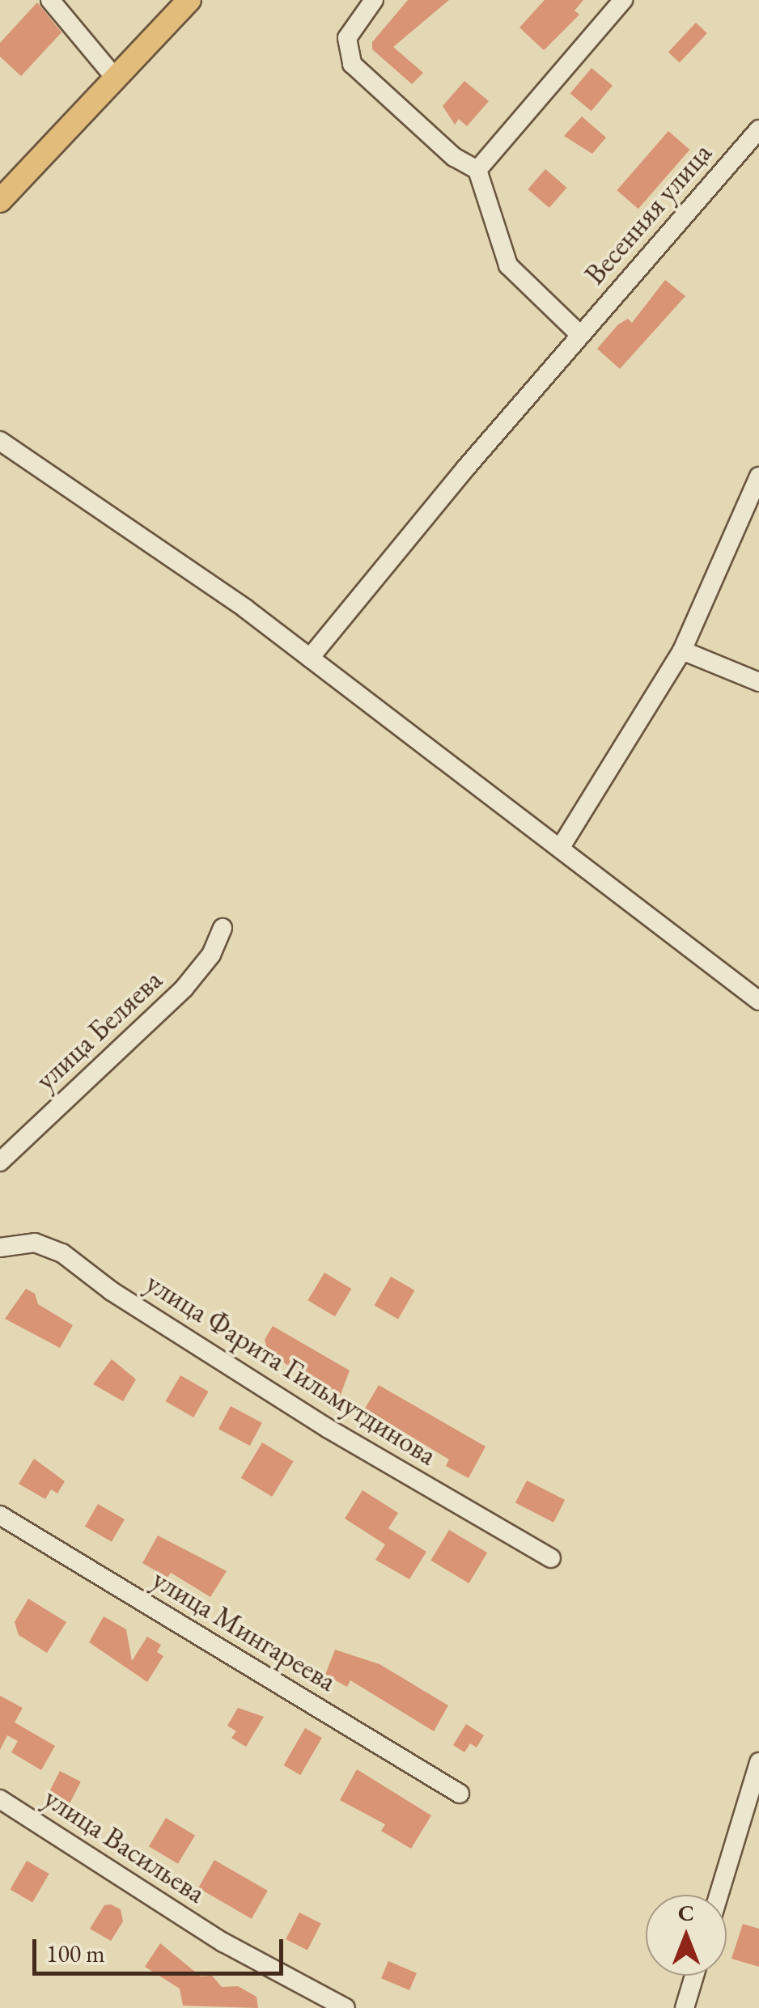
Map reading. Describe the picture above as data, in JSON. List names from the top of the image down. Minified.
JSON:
{"streets":{"street":["Весенняя улица","улица Беляева","улица Фарита Гильмутдинова","улица Мингареева","улица Васильева"]},"scale_bar":"100 m","north":"top"}
